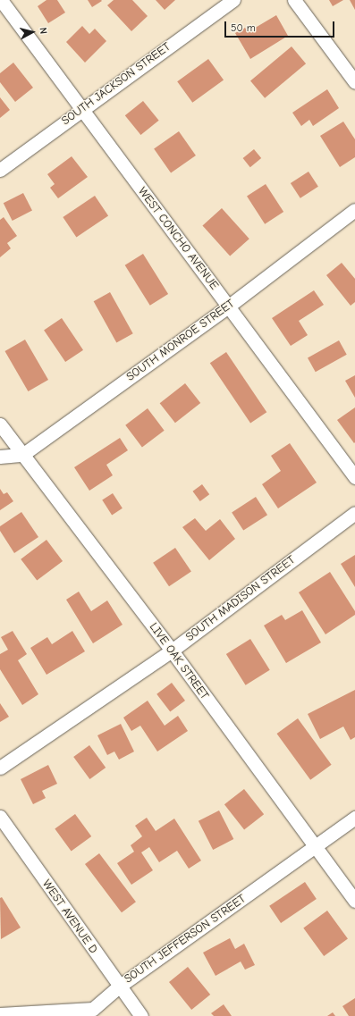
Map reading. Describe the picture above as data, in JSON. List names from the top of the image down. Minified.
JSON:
{"streets":{"street":["SOUTH JACKSON STREET","WEST CONCHO AVENUE","SOUTH MONROE STREET","SOUTH MADISON STREET","LIVE OAK STREET","WEST AVENUE D","SOUTH JEFFERSON STREET"]},"crossings":[["SOUTH JACKSON STREET","WEST CONCHO AVENUE"],["WEST CONCHO AVENUE","SOUTH MONROE STREET"],["SOUTH MONROE STREET","LIVE OAK STREET"],["SOUTH MADISON STREET","LIVE OAK STREET"],["LIVE OAK STREET","SOUTH JEFFERSON STREET"],["WEST AVENUE D","SOUTH JEFFERSON STREET"]],"scale_bar":"50 m","north":"right"}
